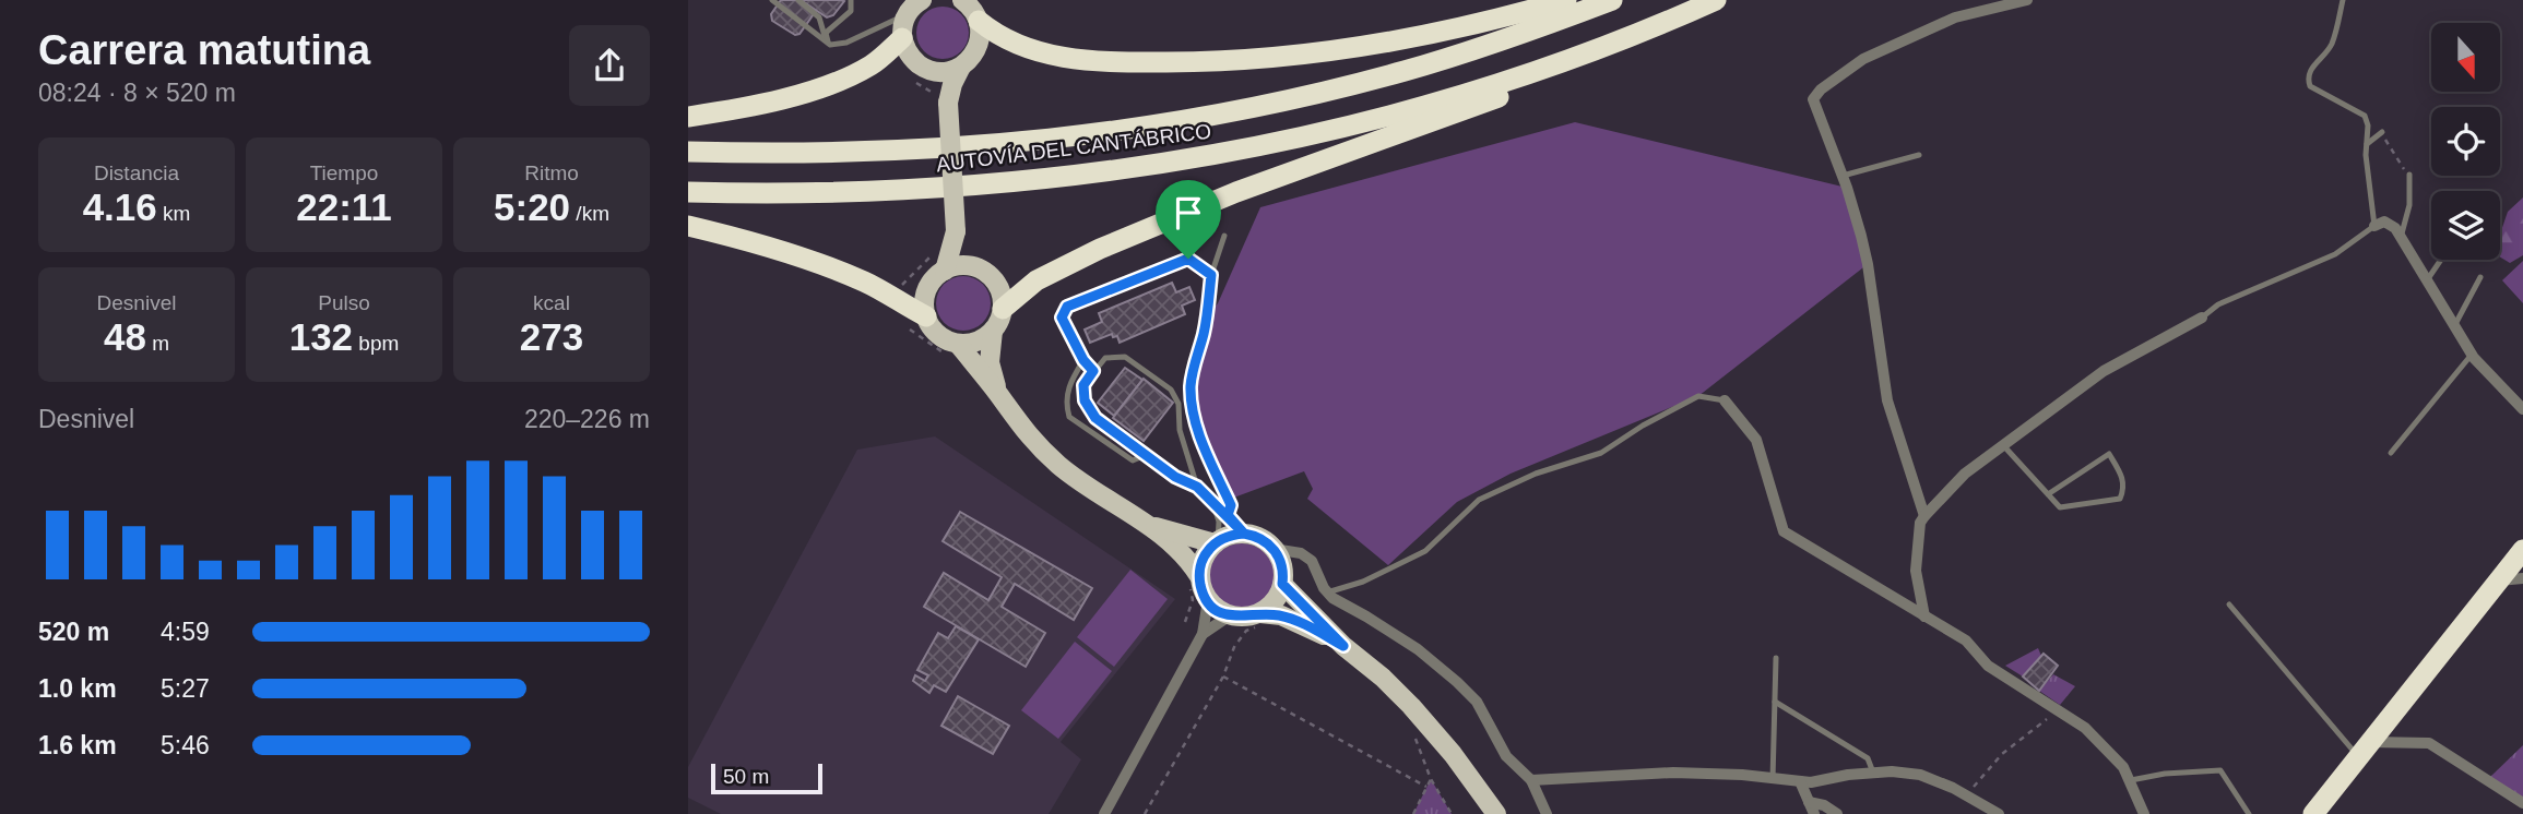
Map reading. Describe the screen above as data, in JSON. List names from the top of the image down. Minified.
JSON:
{"streets":{"highway":["AUTOVÍA DEL CANTÁBRICO"]},"scale_bar":"50 m","north":"bottom","page":{"heading":["Carrera matutina","08:24 · 8 × 520 m"],"stats":[["Distancia","4.16 km"],["Tiempo","22:11"],["Ritmo","5:20 /km"],["Desnivel","48 m"],["Pulso","132 bpm"],["kcal","273"]],"chart":["Desnivel","220–226 m"],"list":[{"name":"520 m","note":"4:59"},{"name":"1.0 km","note":"5:27"},{"name":"1.6 km","note":"5:46"}],"scale":"50 m"}}
